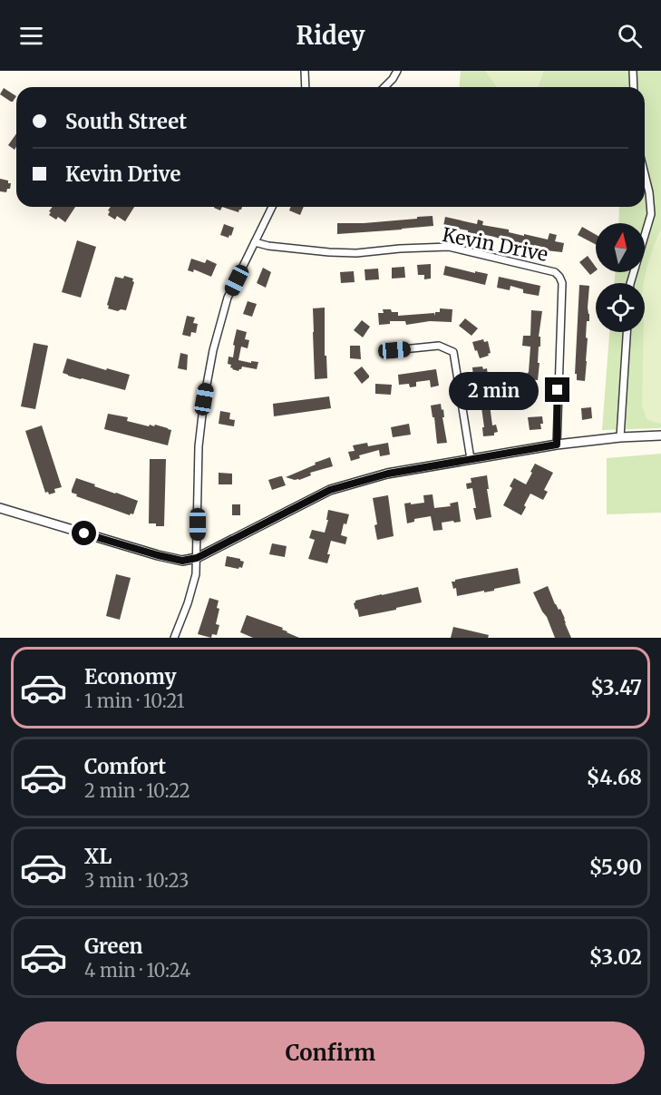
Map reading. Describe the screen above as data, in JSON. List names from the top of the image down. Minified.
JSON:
{"streets":{"street":["Kevin Drive"]},"north":"top","page":{"header":"Ridey","banner":["South Street","Kevin Drive"],"bubble":"2 min","list":[{"name":"Economy","note":"1 min · 10:21","value":"$3.47"},{"name":"Comfort","note":"2 min · 10:22","value":"$4.68"},{"name":"XL","note":"3 min · 10:23","value":"$5.90"},{"name":"Green","note":"4 min · 10:24","value":"$3.02"}],"buttons":"Confirm"}}
